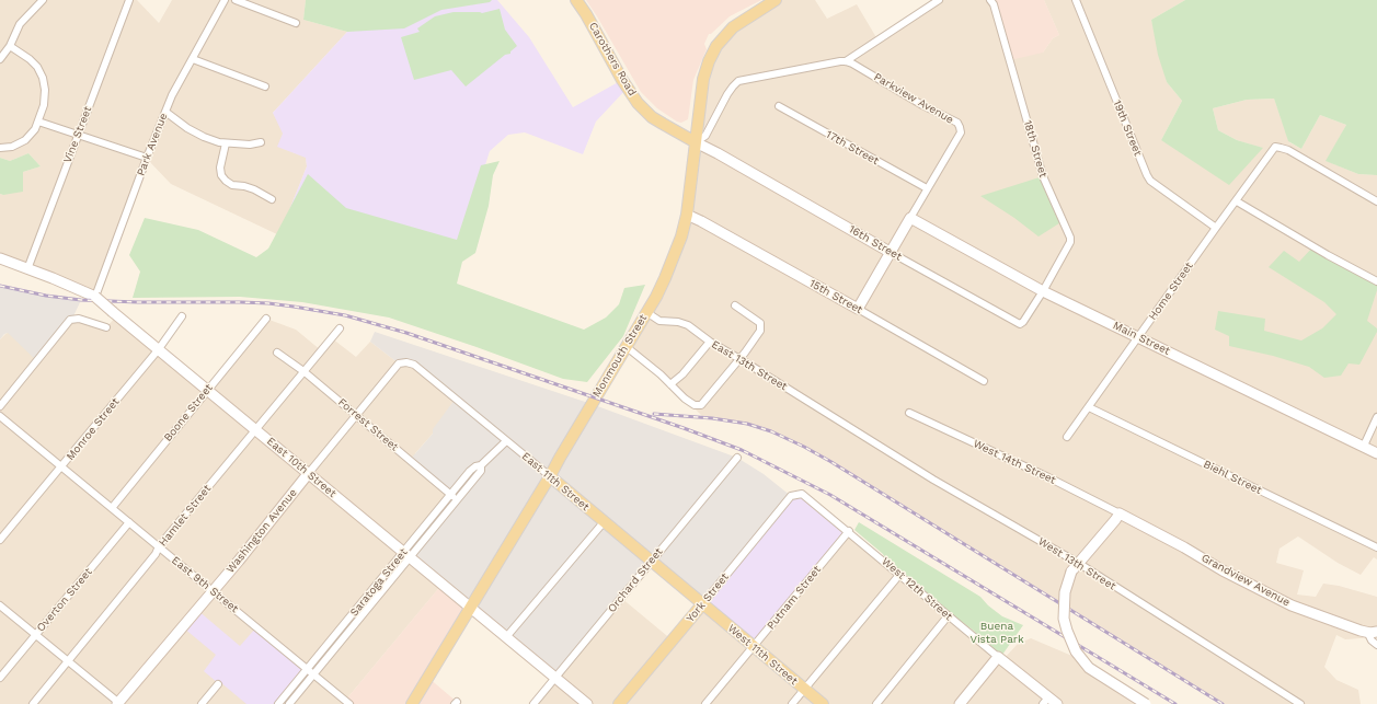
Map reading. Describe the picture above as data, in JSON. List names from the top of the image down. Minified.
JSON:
{"streets":{"main road":["Carothers Road","Monmouth Street","East 11th Street","York Street","West 11th Street"],"street":["Parkview Avenue","19th Street","Vine Street","Park Avenue","17th Street","18th Street","16th Street","Home Street","15th Street","Main Street","East 13th Street","Boone Street","Forrest Street","Monroe Street","West 14th Street","East 10th Street","Biehl Street","Hamlet Street","Washington Avenue","West 13th Street","Orchard Street","Grandview Avenue","Saratoga Street","East 9th Street","West 12th Street","Putnam Street","Overton Street"]},"crossings":[["Carothers Road","16th Street"],["Carothers Road","Monmouth Street"],["Parkview Avenue","17th Street"],["Parkview Avenue","16th Street"],["Parkview Avenue","15th Street"],["Parkview Avenue","Main Street"],["19th Street","Home Street"],["Vine Street","East 10th Street"],["Park Avenue","East 10th Street"],["18th Street","16th Street"],["18th Street","Main Street"],["16th Street","Main Street"],["16th Street","Monmouth Street"],["Home Street","Main Street"],["Home Street","Biehl Street"],["15th Street","Monmouth Street"],["Monmouth Street","East 13th Street"],["Monmouth Street","East 10th Street"],["Monmouth Street","East 11th Street"],["East 13th Street","West 13th Street"],["Boone Street","East 10th Street"],["Boone Street","East 9th Street"],["Forrest Street","Hamlet Street"],["Forrest Street","Washington Avenue"],["Forrest Street","Saratoga Street"],["Monroe Street","East 10th Street"],["Monroe Street","East 9th Street"],["West 14th Street","Grandview Avenue"],["East 10th Street","Hamlet Street"],["East 10th Street","Washington Avenue"],["East 10th Street","Orchard Street"],["East 10th Street","Saratoga Street"],["East 11th Street","Washington Avenue"],["East 11th Street","Orchard Street"],["East 11th Street","Saratoga Street"],["East 11th Street","York Street"],["East 11th Street","West 11th Street"],["Hamlet Street","East 9th Street"],["Washington Avenue","East 9th Street"],["Saratoga Street","East 9th Street"],["East 9th Street","Overton Street"],["West 12th Street","York Street"],["West 12th Street","Putnam Street"],["York Street","West 11th Street"],["Putnam Street","West 11th Street"]],"parks":["Buena Vista Park"]}
